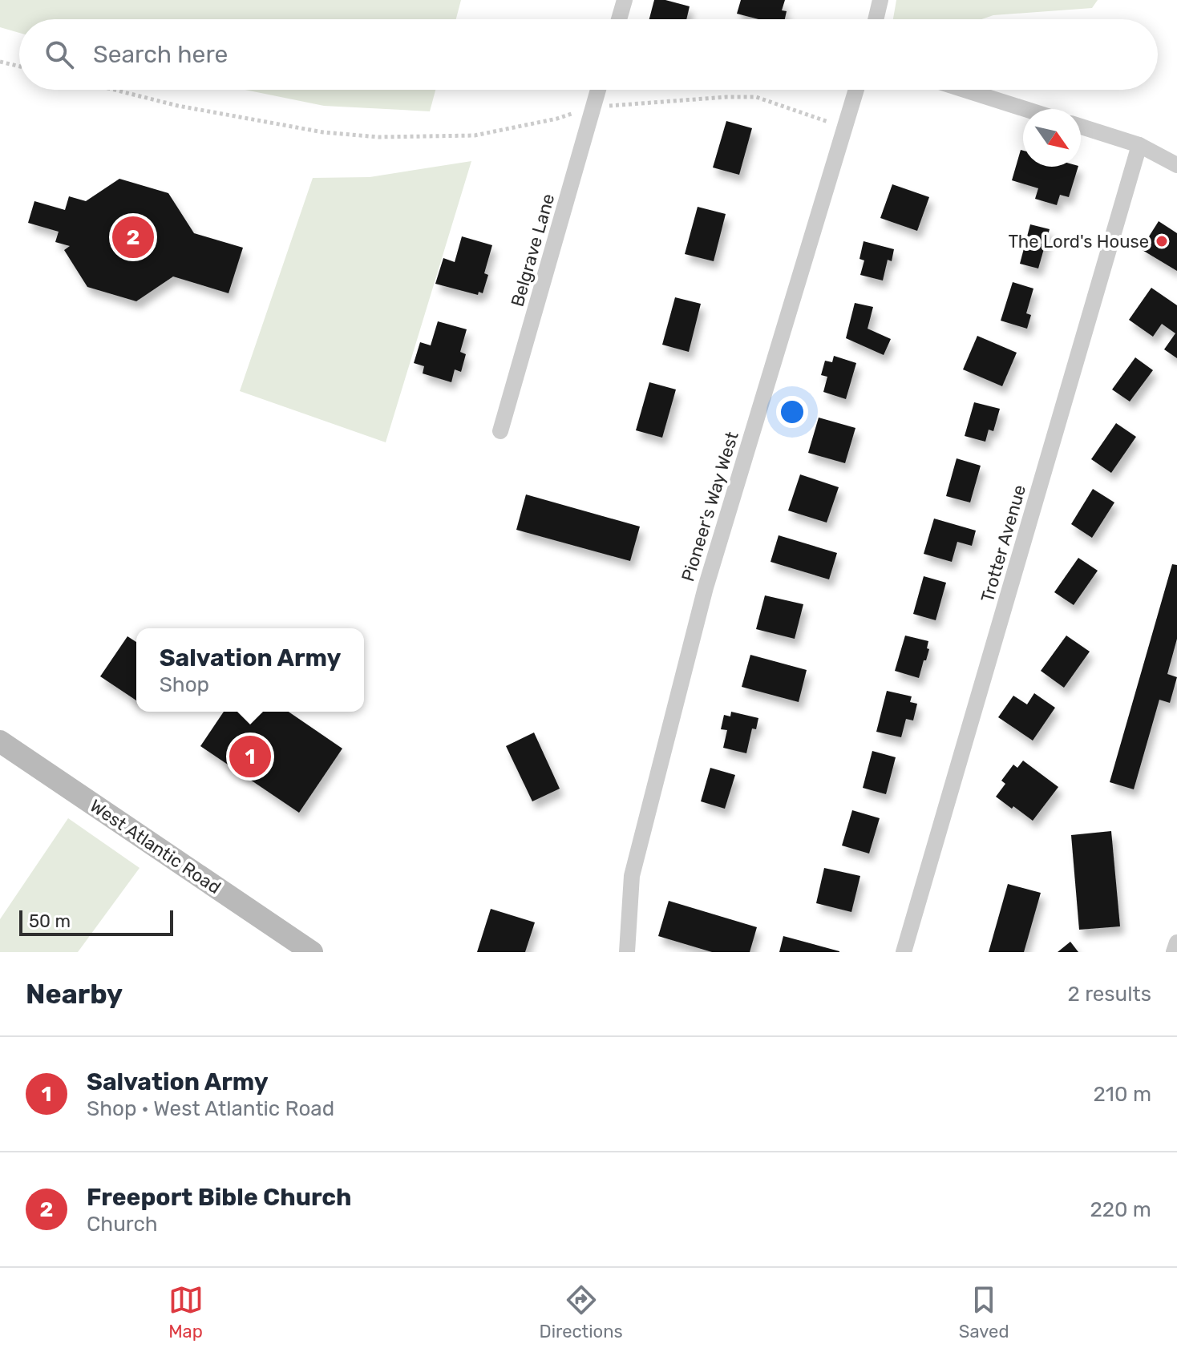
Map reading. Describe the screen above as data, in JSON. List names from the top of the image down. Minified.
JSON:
{"streets":{"main road":["West Atlantic Road"],"street":["Belgrave Lane","Pioneer's Way West","Trotter Avenue"]},"places":["The Lord's House"],"scale_bar":"50 m","north":"bottom right","page":{"search":"Search here","pins":["2","1"],"popup":["Salvation Army","Shop"],"scale":"50 m","heading":["Nearby","2 results"],"list":[{"mark":"1","name":"Salvation Army","note":"Shop · West Atlantic Road","value":"210 m"},{"mark":"2","name":"Freeport Bible Church","note":"Church","value":"220 m"}],"nav":["Map","Directions","Saved"]}}
